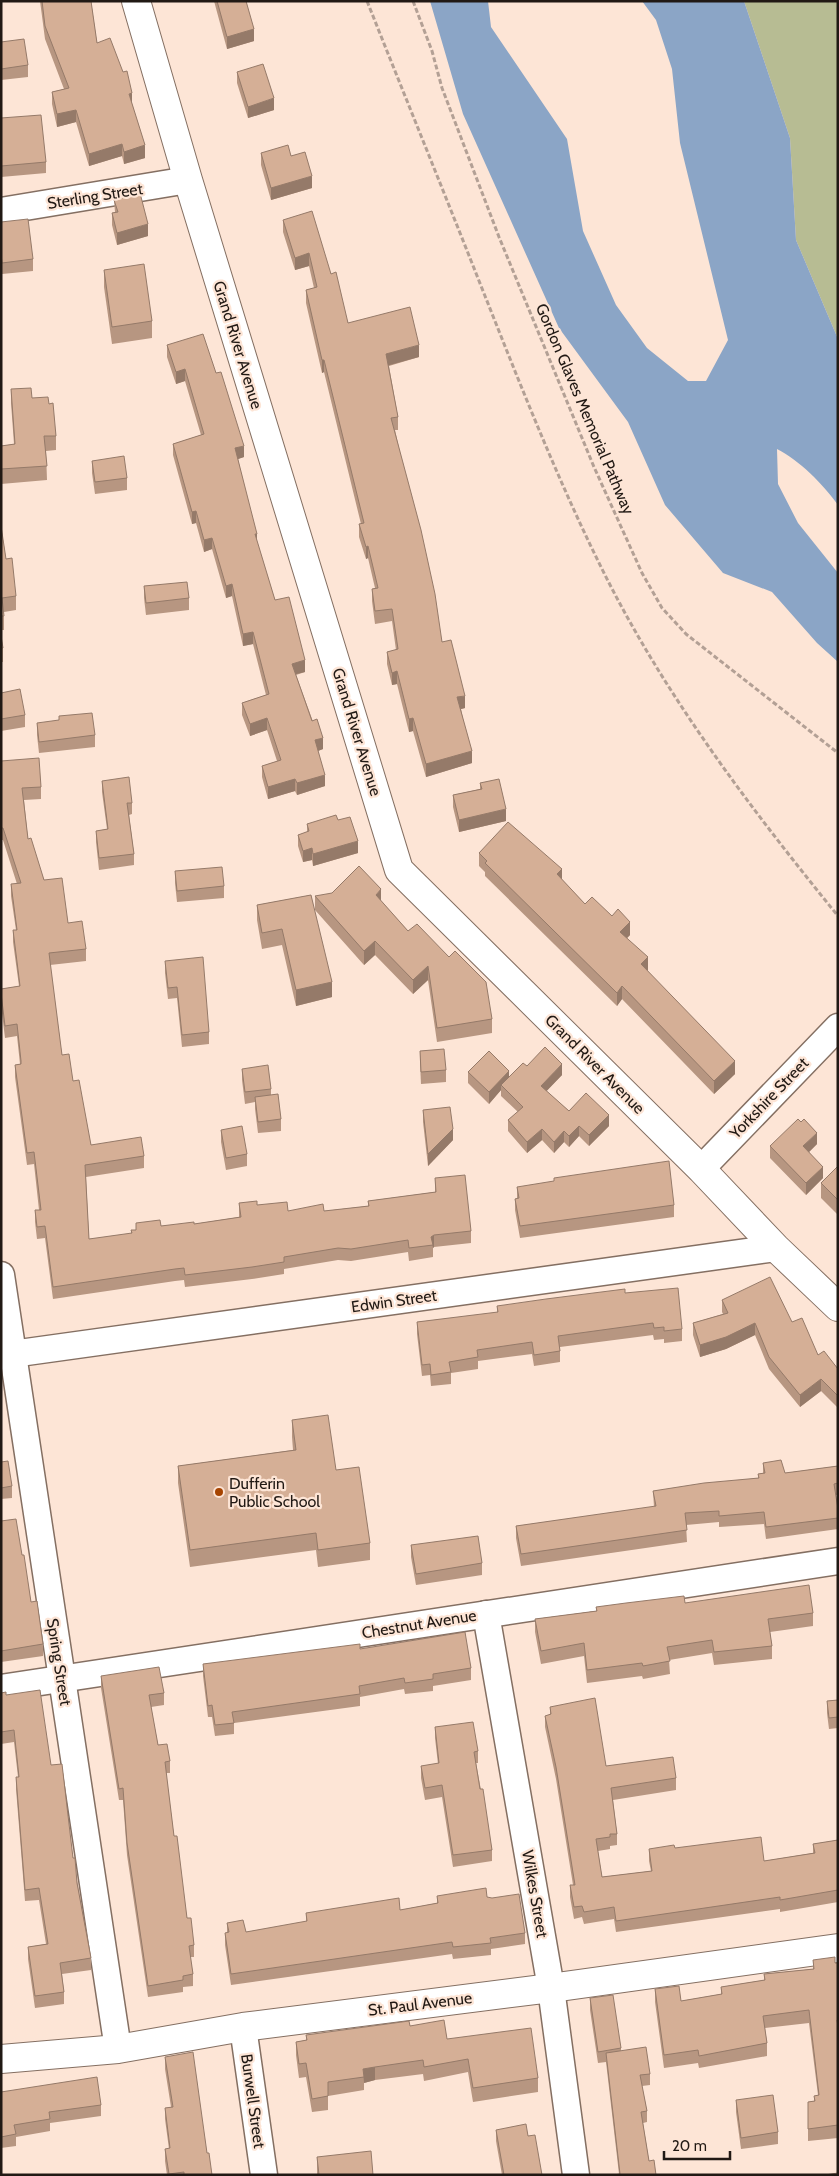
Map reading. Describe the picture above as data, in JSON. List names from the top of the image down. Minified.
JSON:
{"streets":{"street":["Sterling Street","Grand River Avenue","Yorkshire Street","Edwin Street","Chestnut Avenue","Spring Street","Wilkes Street","St. Paul Avenue","Burwell Street"],"path":["Gordon Glaves Memorial Pathway"]},"crossings":[["Sterling Street","Grand River Avenue"],["Grand River Avenue","Yorkshire Street"],["Grand River Avenue","Edwin Street"],["Edwin Street","Spring Street"],["Chestnut Avenue","Spring Street"],["Chestnut Avenue","Wilkes Street"],["Spring Street","St. Paul Avenue"],["Wilkes Street","St. Paul Avenue"],["St. Paul Avenue","Burwell Street"]],"places":["Dufferin Public School"],"scale_bar":"20 m"}
